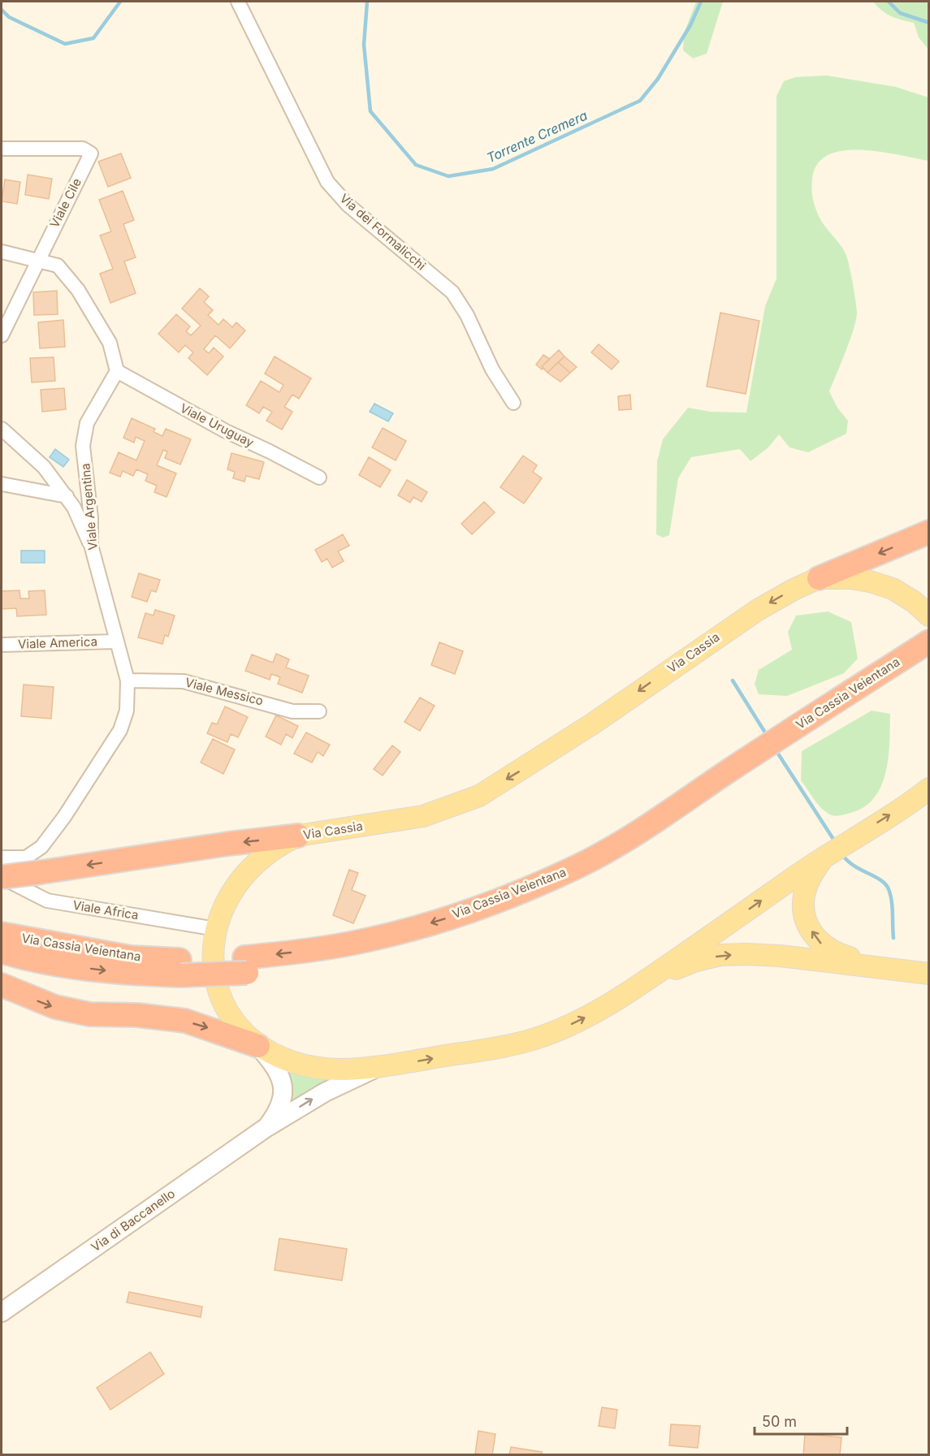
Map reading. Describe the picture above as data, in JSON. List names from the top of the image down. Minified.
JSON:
{"streets":{"highway":["Via Cassia Veientana"],"main road":["Via Cassia"],"street":["Viale Cile","Via dei Formalicchi","Viale Uruguay","Viale Argentina","Viale America","Viale Messico","Viale Africa","Via di Baccanello"]},"crossings":[["Viale Uruguay","Viale Argentina"],["Viale Argentina","Viale America"],["Viale Argentina","Viale Messico"],["Via Cassia","Viale Africa"],["Via Cassia","Via di Baccanello"]],"water":["Torrente Cremera"],"scale_bar":"50 m"}
